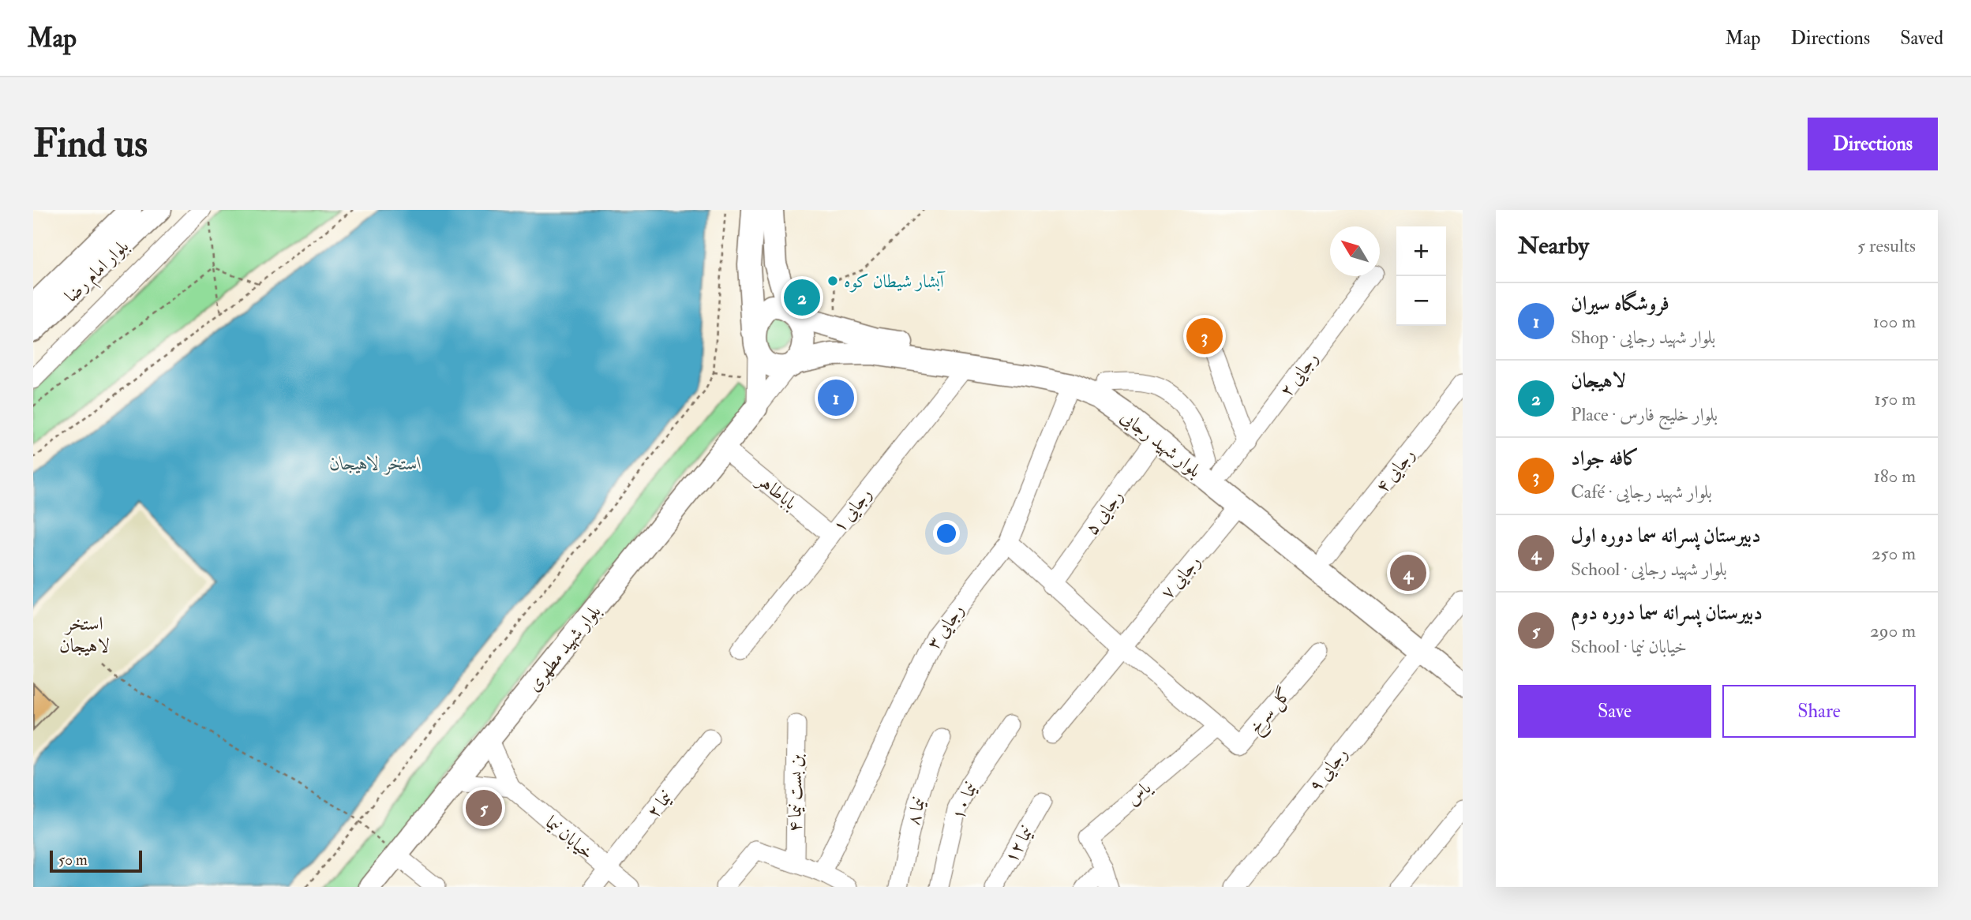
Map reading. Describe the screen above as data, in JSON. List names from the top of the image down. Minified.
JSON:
{"streets":{"main road":["بلوار امام رضا","بلوار شهید رجایی","بلوار شهید مطهری"],"street":["رجایی ۲","رجایی ۴","باباطاهر","رجایی ۱","رجایی ۵","رجایی ۷","رجایی ۳","گل سرخ","رجایی ۹","بن بست نیما ۴","یاس","نیما ۱۰","نیما ۲","نیما ۸","خیابان نیما","نیما ۱۲"]},"crossings":[["رجایی ۲","بلوار شهید رجایی"],["بلوار شهید رجایی","رجایی ۴"],["بلوار شهید رجایی","رجایی ۱"],["بلوار شهید رجایی","رجایی ۵"],["بلوار شهید رجایی","رجایی ۷"],["بلوار شهید رجایی","رجایی ۳"],["بلوار شهید رجایی","رجایی ۹"],["باباطاهر","رجایی ۱"],["باباطاهر","بلوار شهید مطهری"],["بلوار شهید مطهری","خیابان نیما"],["گل سرخ","یاس"],["نیما ۲","خیابان نیما"]],"districts":["استخر لاهیجان"],"water":["استخر لاهیجان"],"places":["آبشار شیطان کوه"],"scale_bar":"50 m","north":"top left","page":{"header":"Map","nav":["Map","Directions","Saved"],"buttons":["Directions",["Save","Share"]],"title":"Find us","heading":["Nearby","5 results"],"map_buttons":["+","−"],"pins":["2","3","1","4","5"],"list":[{"mark":"1","name":"فروشگاه سیران","note":"Shop · بلوار شهید رجایی","value":"100 m"},{"mark":"2","name":"لاهيجان","note":"Place · بلوار خلیج فارس","value":"150 m"},{"mark":"3","name":"کافه جواد","note":"Café · بلوار شهید رجایی","value":"180 m"},{"mark":"4","name":"دبیرستان پسرانه سما دوره اول","note":"School · بلوار شهید رجایی","value":"250 m"},{"mark":"5","name":"دبیرستان پسرانه سما دوره دوم","note":"School · خیابان نیما","value":"290 m"}],"scale":"50 m"}}
